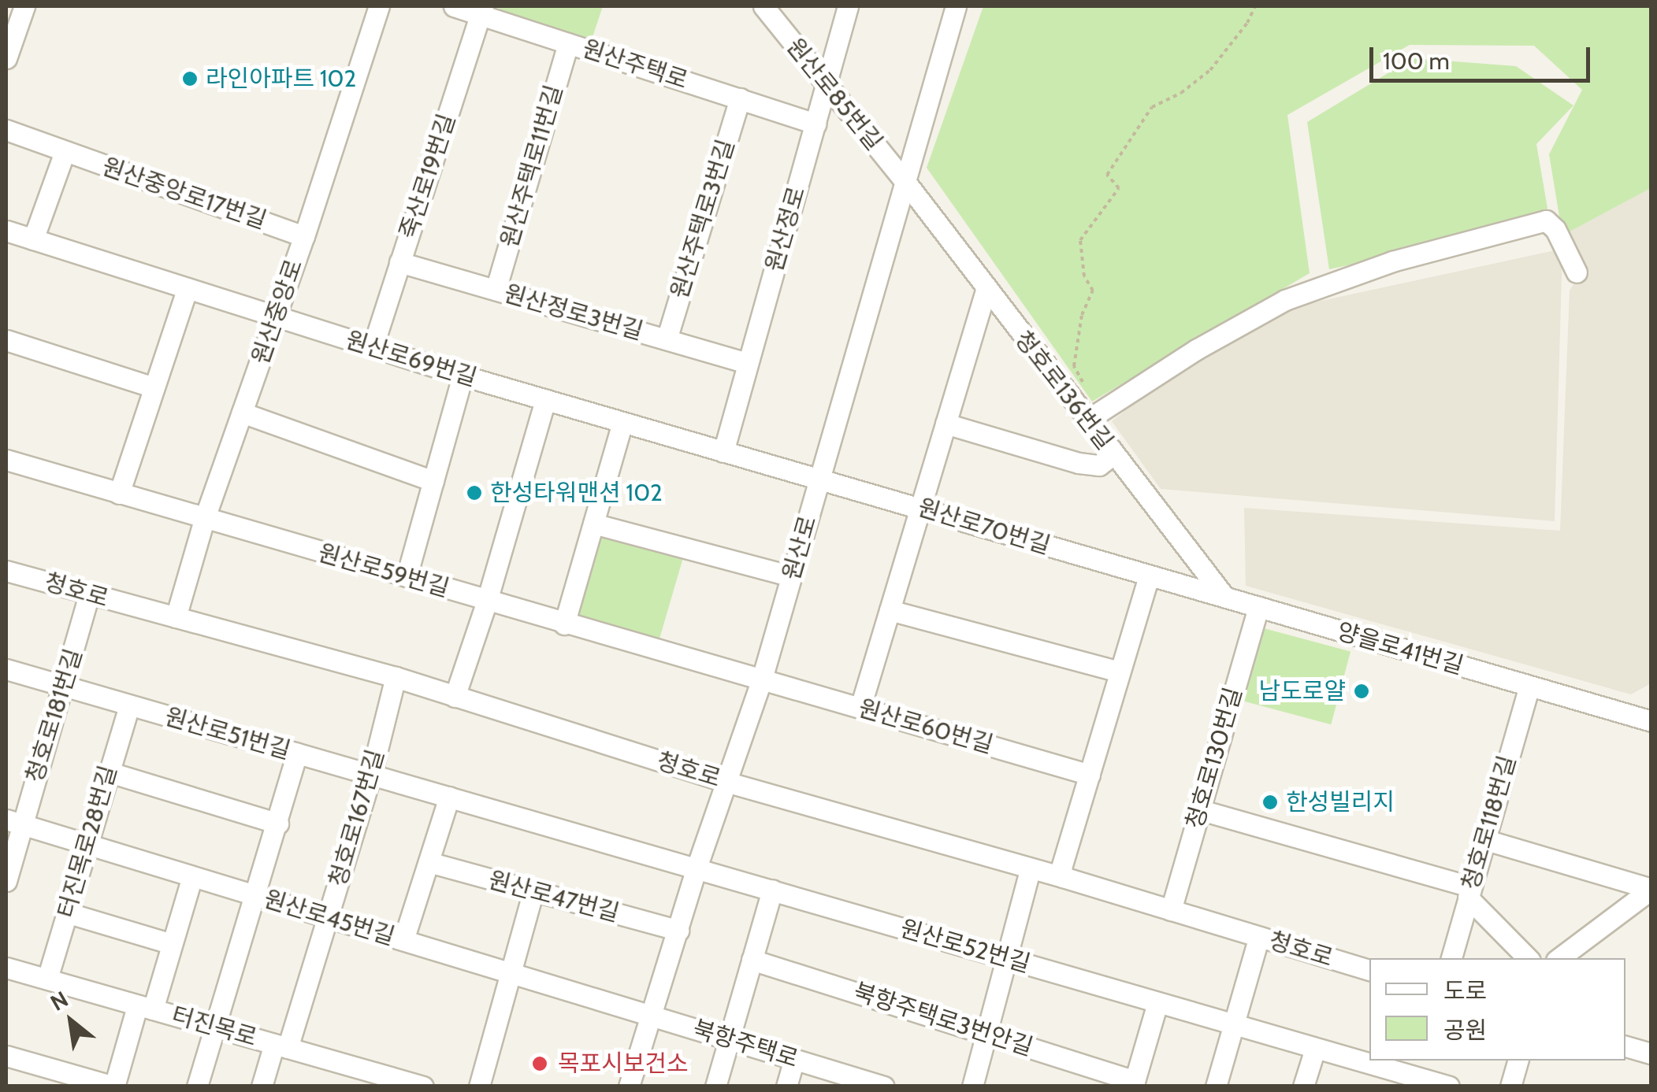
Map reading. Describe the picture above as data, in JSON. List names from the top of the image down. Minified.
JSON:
{"streets":{"street":["원산주택로","원산로85번길","원산주택로11번길","죽산로19번길","원산중앙로17번길","원산주택로3번길","원산정로","원산중앙로","원산정로3번길","원산로69번길","청호로136번길","원산로70번길","원산로","원산로59번길","청호로","양을로41번길","청호로181번길","원산로60번길","원산로51번길","청호로130번길","청호로167번길","청호로118번길","터진목로28번길","원산로47번길","원산로45번길","원산로52번길","북항주택로3번안길","터진목로","북항주택로"]},"crossings":[["원산주택로","원산주택로11번길"],["원산주택로","죽산로19번길"],["원산주택로","원산주택로3번길"],["원산주택로","원산정로"],["원산로85번길","원산정로"],["원산로85번길","청호로136번길"],["원산로85번길","원산로"],["원산주택로11번길","원산정로3번길"],["죽산로19번길","원산정로3번길"],["죽산로19번길","원산로69번길"],["원산중앙로17번길","원산중앙로"],["원산주택로3번길","원산정로3번길"],["원산정로","원산정로3번길"],["원산정로","원산로69번길"],["원산중앙로","원산로69번길"],["원산중앙로","원산로59번길"],["원산중앙로","청호로"],["원산로69번길","원산로70번길"],["원산로69번길","원산로"],["청호로136번길","원산로"],["청호로136번길","양을로41번길"],["원산로70번길","원산로"],["원산로70번길","양을로41번길"],["원산로","원산로59번길"],["원산로","청호로"],["원산로","원산로60번길"],["원산로","원산로51번길"],["원산로","원산로47번길"],["원산로","원산로45번길"],["원산로","원산로52번길"],["원산로","북항주택로"],["원산로59번길","원산로60번길"],["청호로","청호로181번길"],["청호로","청호로130번길"],["청호로","청호로167번길"],["양을로41번길","청호로130번길"],["양을로41번길","청호로118번길"],["청호로181번길","원산로51번길"],["청호로181번길","원산로45번길"],["원산로51번길","청호로167번길"],["원산로51번길","터진목로28번길"],["원산로51번길","원산로52번길"],["청호로167번길","원산로45번길"],["청호로167번길","터진목로"],["터진목로28번길","원산로45번길"],["터진목로28번길","터진목로"],["원산로45번길","북항주택로"]],"places":["라인아파트 102","한성타워맨션 102","남도로얄","한성빌리지","목포시보건소"],"legend":["도로","공원"],"scale_bar":"100 m","north":"top left"}
